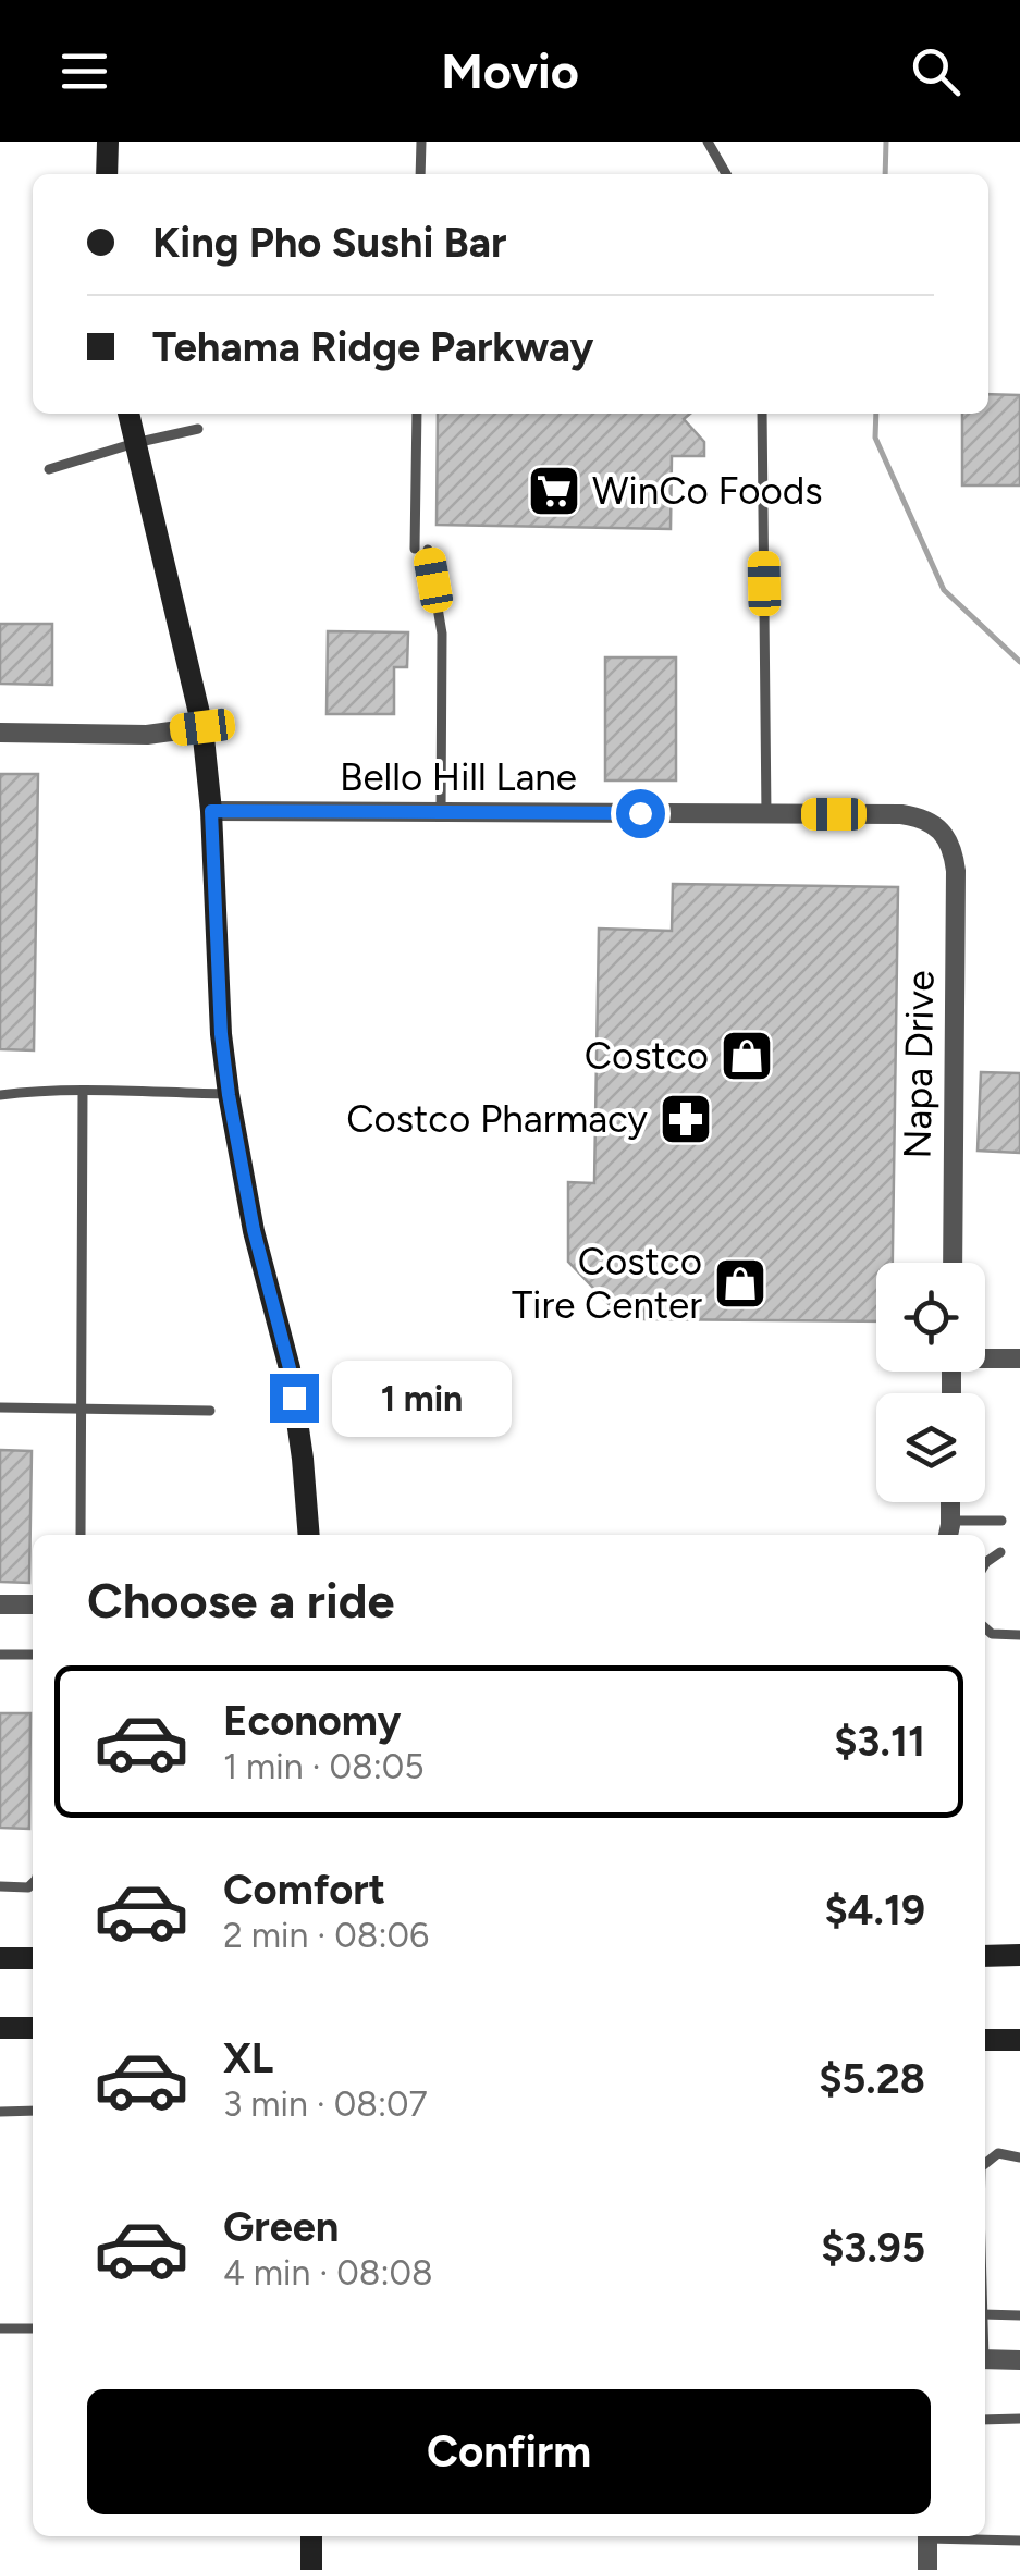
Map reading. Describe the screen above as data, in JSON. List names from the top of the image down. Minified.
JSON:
{"streets":{"street":["Bello Hill Lane","Napa Drive"]},"crossings":[["Bello Hill Lane","Napa Drive"]],"places":{"supermarket":["WinCo Foods"],"shop":["Costco","Costco Tire Center"],"pharmacy":["Costco Pharmacy"]},"page":{"header":"Movio","banner":["King Pho Sushi Bar","Tehama Ridge Parkway"],"bubble":"1 min","heading":"Choose a ride","list":[{"name":"Economy","note":"1 min · 08:05","value":"$3.11"},{"name":"Comfort","note":"2 min · 08:06","value":"$4.19"},{"name":"XL","note":"3 min · 08:07","value":"$5.28"},{"name":"Green","note":"4 min · 08:08","value":"$3.95"}],"buttons":"Confirm"}}
